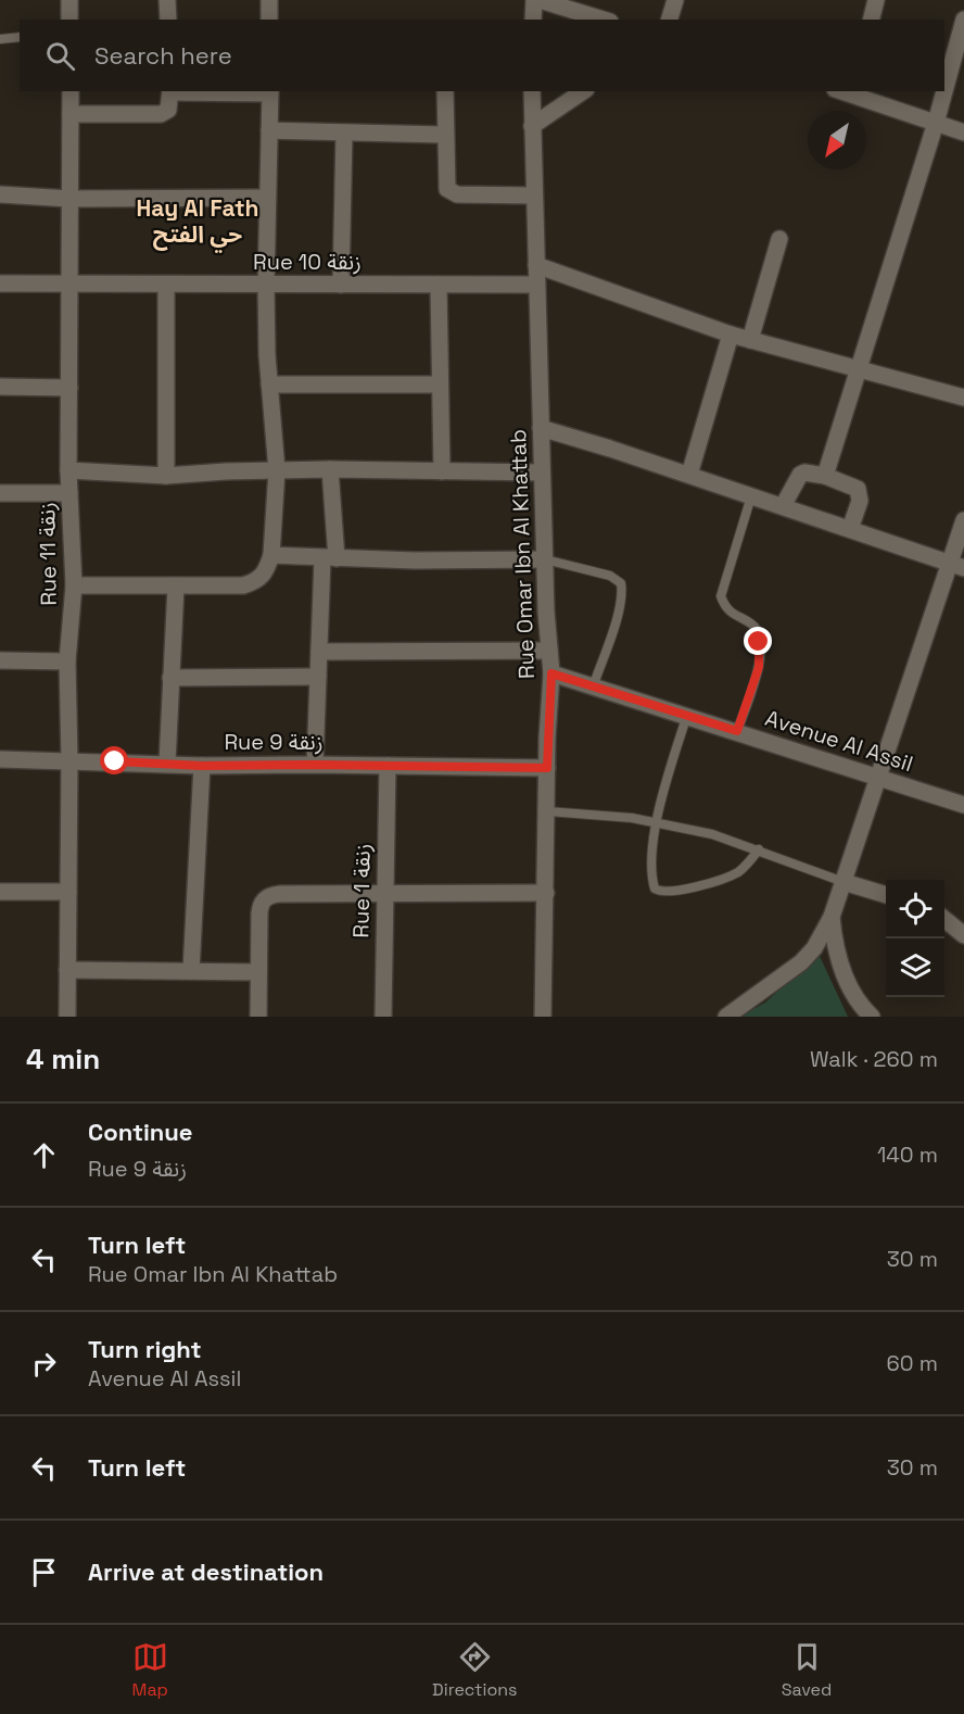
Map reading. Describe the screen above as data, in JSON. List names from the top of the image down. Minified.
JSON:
{"streets":{"street":["Rue 10 زنقة","Rue 11 زنقة","Rue Omar Ibn Al Khattab","Avenue Al Assil","Rue 9 زنقة","Rue 1 زنقة"]},"crossings":[["Rue 10 زنقة","Rue 11 زنقة"],["Rue 10 زنقة","Rue Omar Ibn Al Khattab"],["Rue 11 زنقة","Rue 9 زنقة"],["Rue Omar Ibn Al Khattab","Avenue Al Assil"],["Rue Omar Ibn Al Khattab","Rue 9 زنقة"],["Rue 9 زنقة","Rue 1 زنقة"]],"districts":["Hay Al Fath حي الفتح"],"north":"bottom left","page":{"search":"Search here","heading":["4 min","Walk · 260 m"],"list":[["Continue","Rue 9 زنقة","140 m"],["Turn left","Rue Omar Ibn Al Khattab","30 m"],["Turn right","Avenue Al Assil","60 m"],["Turn left","30 m"],"Arrive at destination"],"nav":["Map","Directions","Saved"]}}
